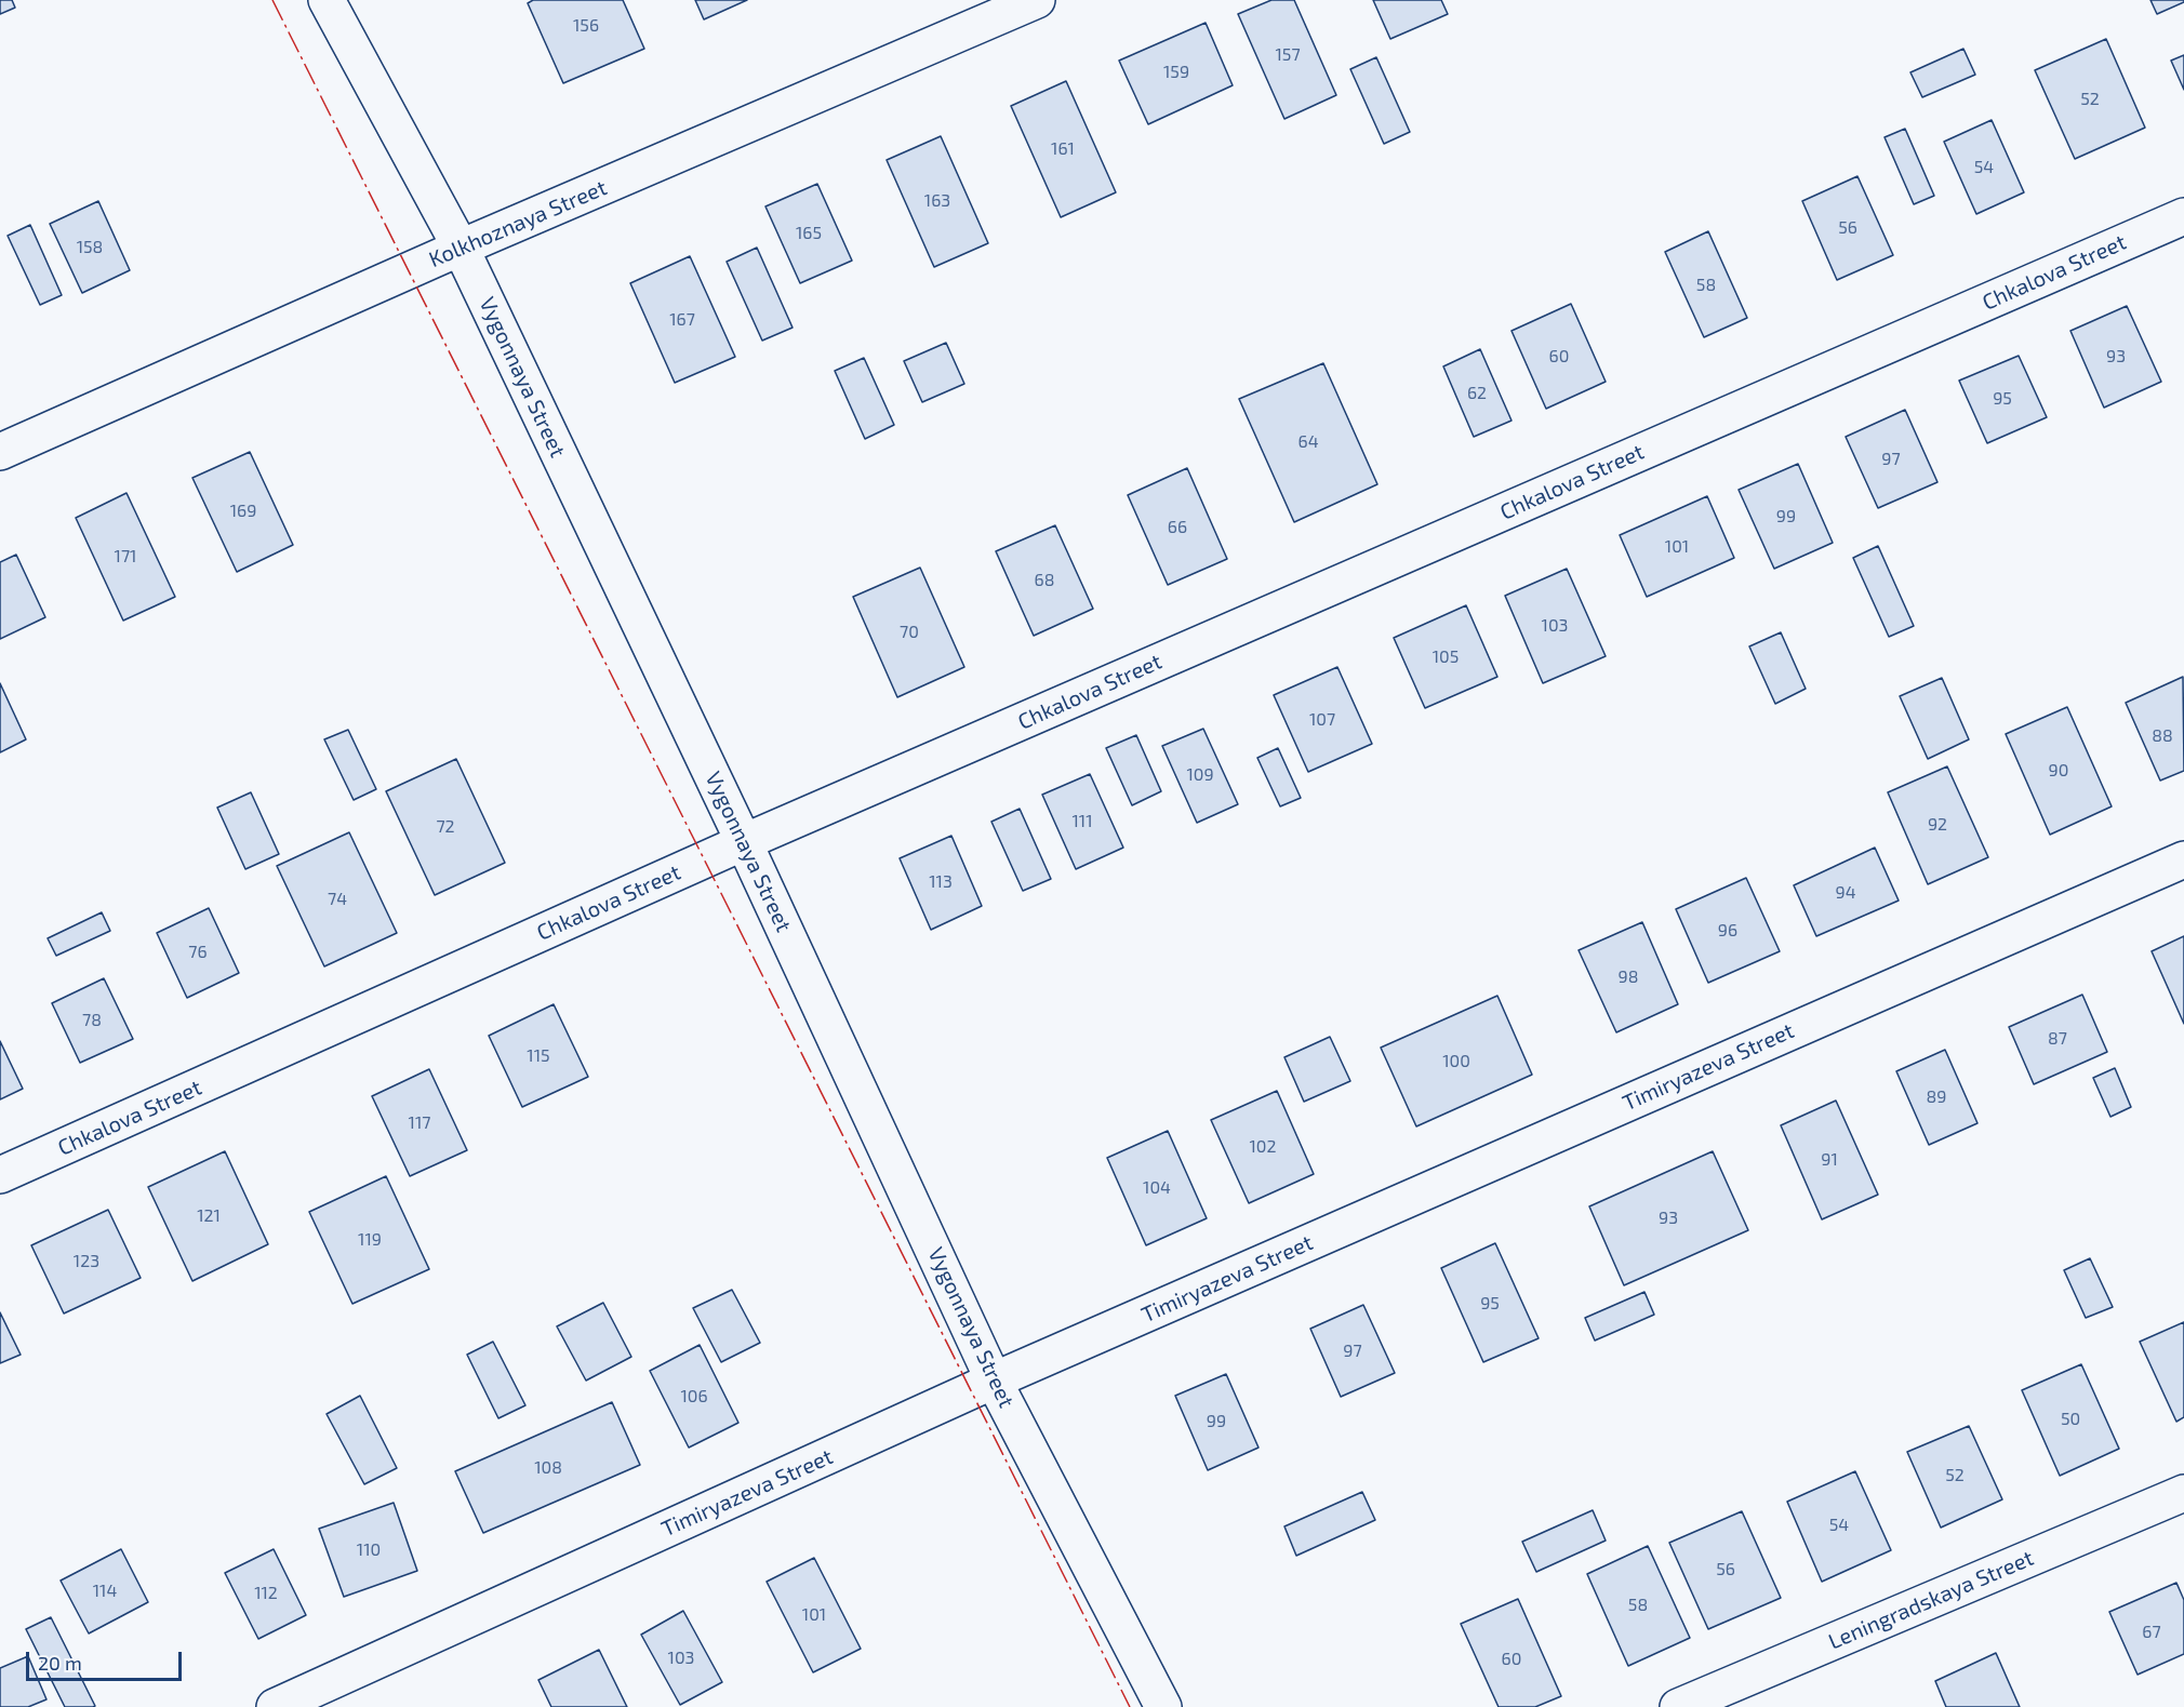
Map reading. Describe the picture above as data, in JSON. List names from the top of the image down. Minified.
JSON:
{"streets":{"street":["Kolkhoznaya Street","Chkalova Street","Vygonnaya Street","Timiryazeva Street","Leningradskaya Street"]},"crossings":[["Kolkhoznaya Street","Vygonnaya Street"],["Chkalova Street","Vygonnaya Street"],["Vygonnaya Street","Timiryazeva Street"]],"house_numbers":["156","157","159","52","161","54","163","56","165","158","58","167","60","93","62","95","64","97","169","99","66","101","171","68","103","70","105","107","88","90","109","111","92","72","113","94","74","96","76","98","78","87","115","100","89","117","102","91","104","121","93","119","123","95","97","106","50","99","108","52","54","110","56","114","112","58","101","67","103","60"],"scale_bar":"20 m"}
